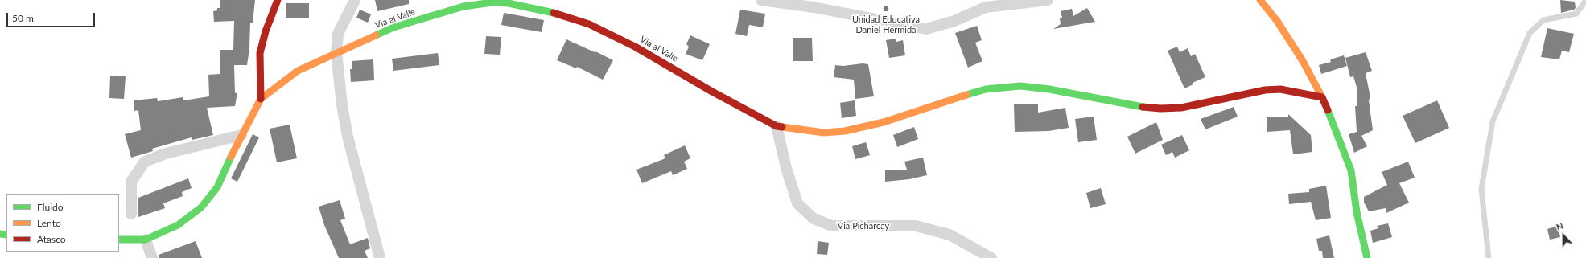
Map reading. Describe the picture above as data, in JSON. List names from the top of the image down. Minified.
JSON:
{"streets":{"main road":["Via al Valle"],"street":["Via Picharcay"]},"crossings":[["Via al Valle","Via Picharcay"]],"places":["Unidad Educativa Daniel Hermida"],"legend":["Fluido","Lento","Atasco"],"scale_bar":"50 m","north":"top"}
